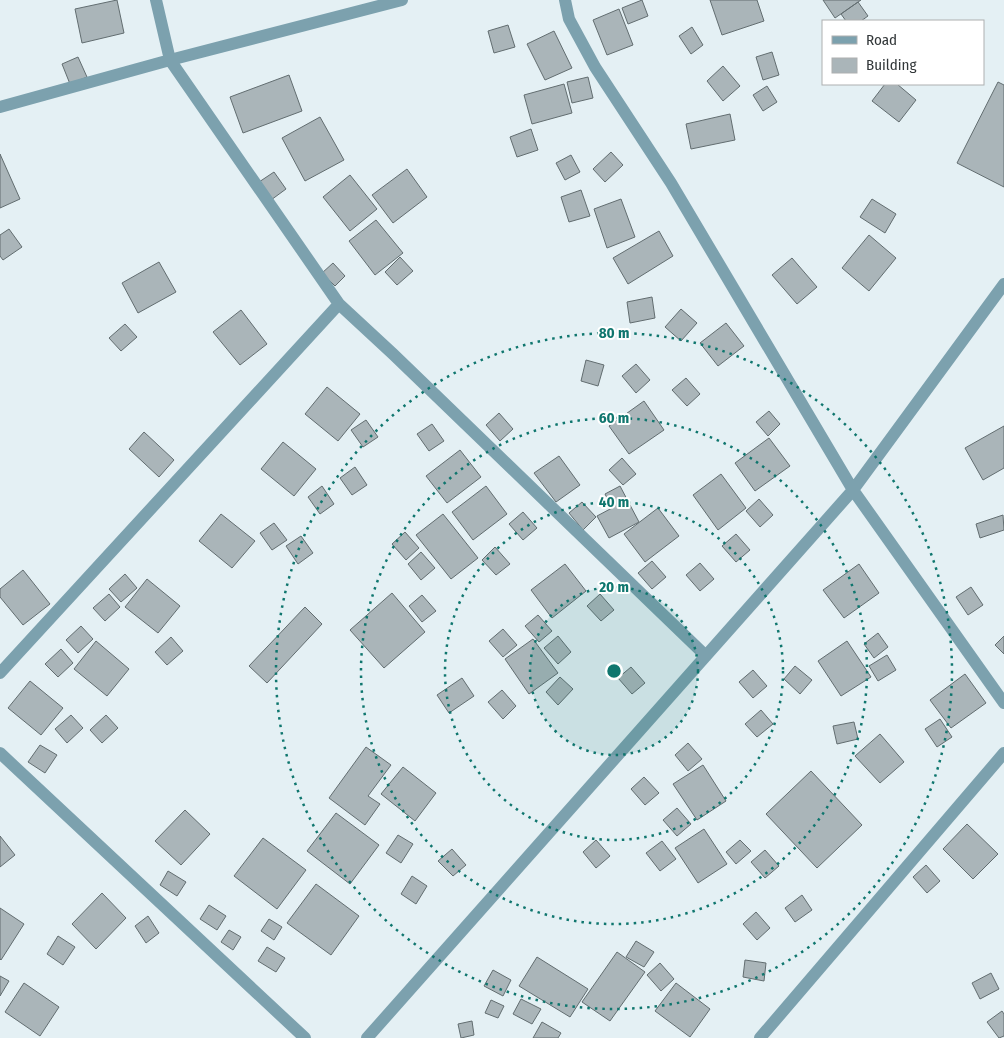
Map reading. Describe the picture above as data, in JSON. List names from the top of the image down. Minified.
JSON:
{"legend":["Road","Building"],"rings":["80 m","60 m","40 m","20 m"]}
